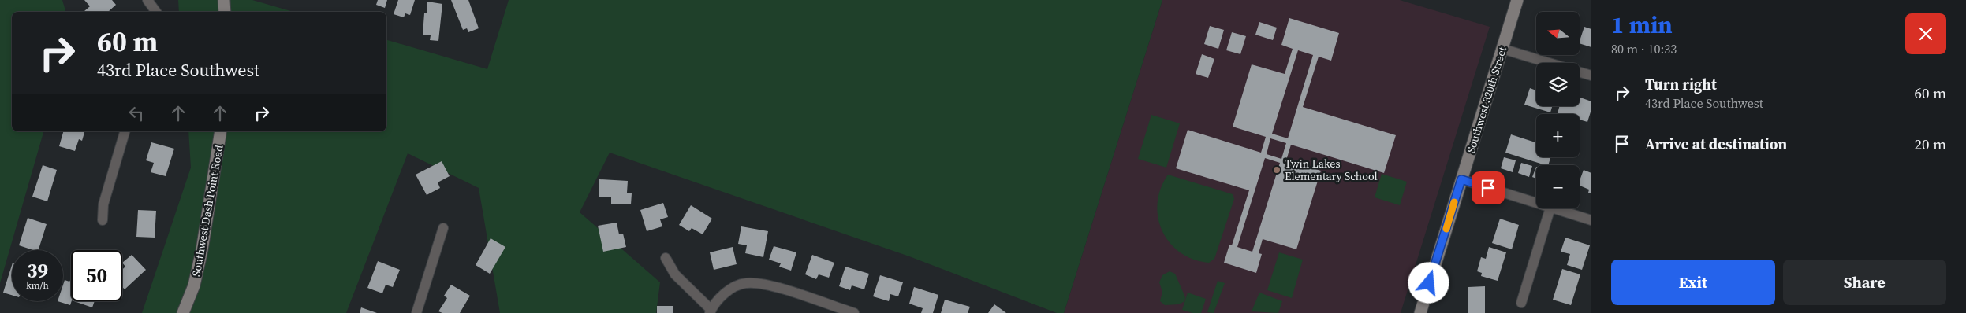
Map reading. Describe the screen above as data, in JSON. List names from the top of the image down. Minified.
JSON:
{"streets":{"main road":["Southwest 320th Street","Southwest Dash Point Road"]},"places":["Twin Lakes Elementary School"],"north":"left","page":{"heading":["1 min","80 m · 10:33"],"map_buttons":["+","−"],"turn":["60 m","43rd Place Southwest"],"list":[{"name":"Turn right","note":"43rd Place Southwest","value":"60 m"},{"name":"Arrive at destination","value":"20 m"}],"speed":"39 km/h","limit":"50","buttons":["Exit","Share"]}}
